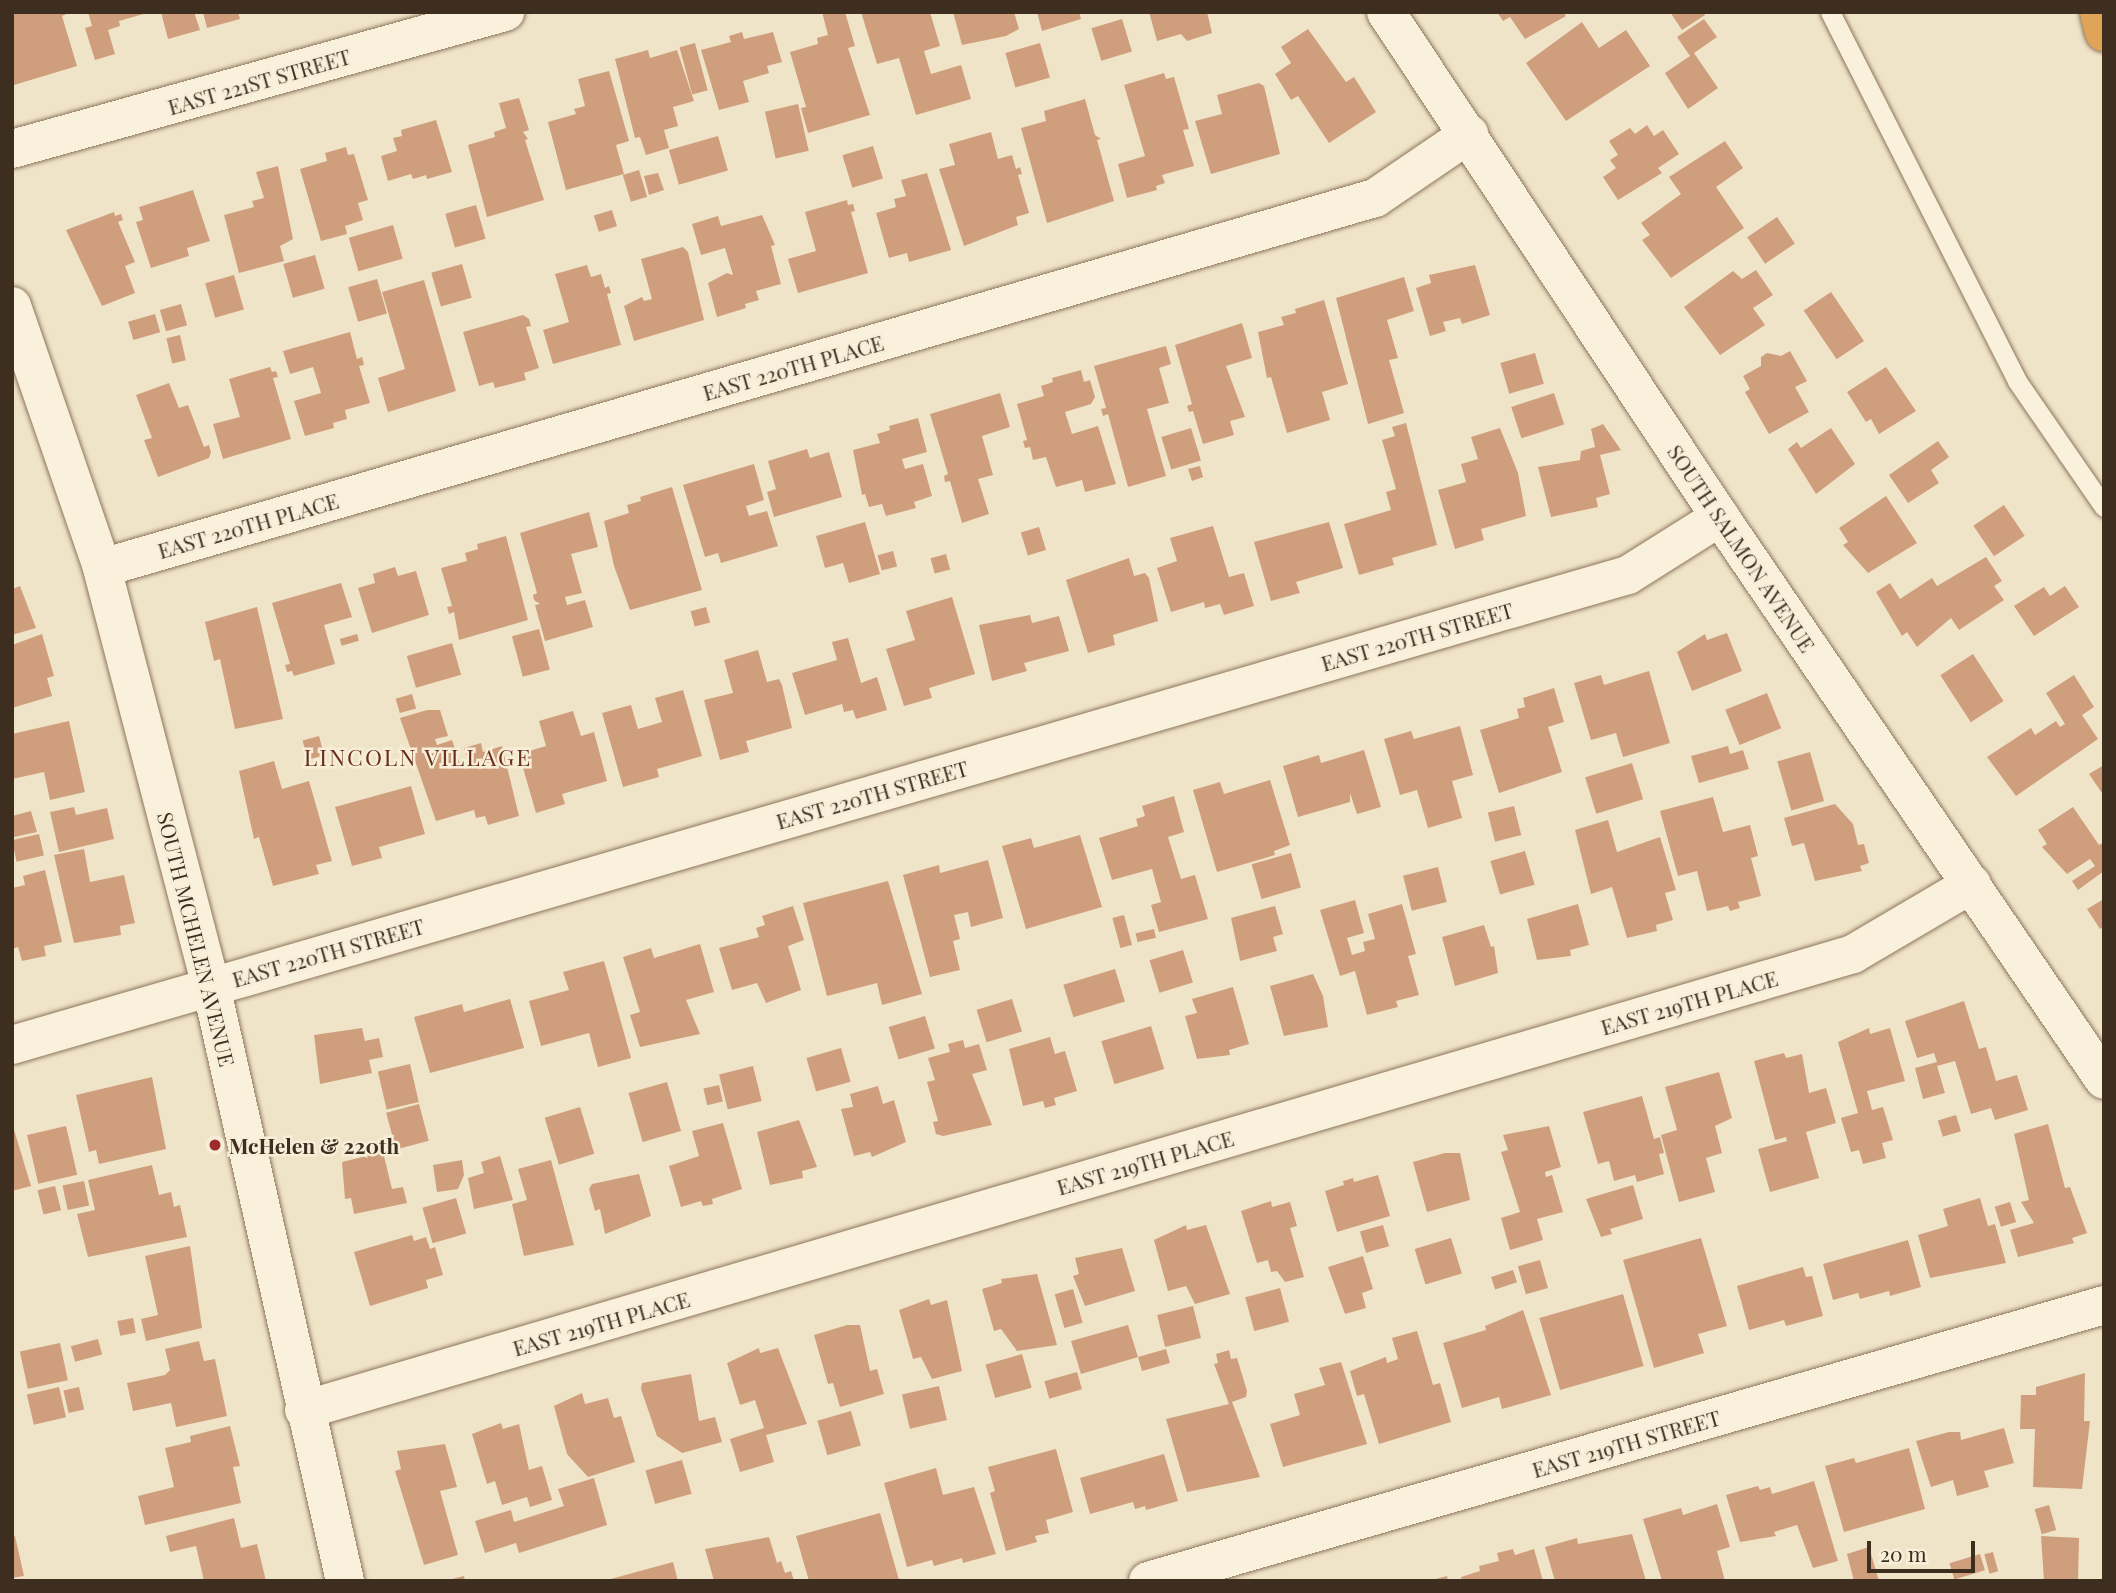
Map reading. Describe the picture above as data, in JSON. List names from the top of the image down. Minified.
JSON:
{"streets":{"street":["EAST 221ST STREET","EAST 220TH PLACE","SOUTH SALMON AVENUE","EAST 220TH STREET","SOUTH MCHELEN AVENUE","EAST 219TH PLACE","EAST 219TH STREET"]},"crossings":[["EAST 220TH PLACE","SOUTH SALMON AVENUE"],["EAST 220TH PLACE","SOUTH MCHELEN AVENUE"],["SOUTH SALMON AVENUE","EAST 220TH STREET"],["SOUTH SALMON AVENUE","EAST 219TH PLACE"],["EAST 220TH STREET","SOUTH MCHELEN AVENUE"],["SOUTH MCHELEN AVENUE","EAST 219TH PLACE"]],"districts":["LINCOLN VILLAGE"],"places":["McHelen & 220th"],"scale_bar":"20 m"}
